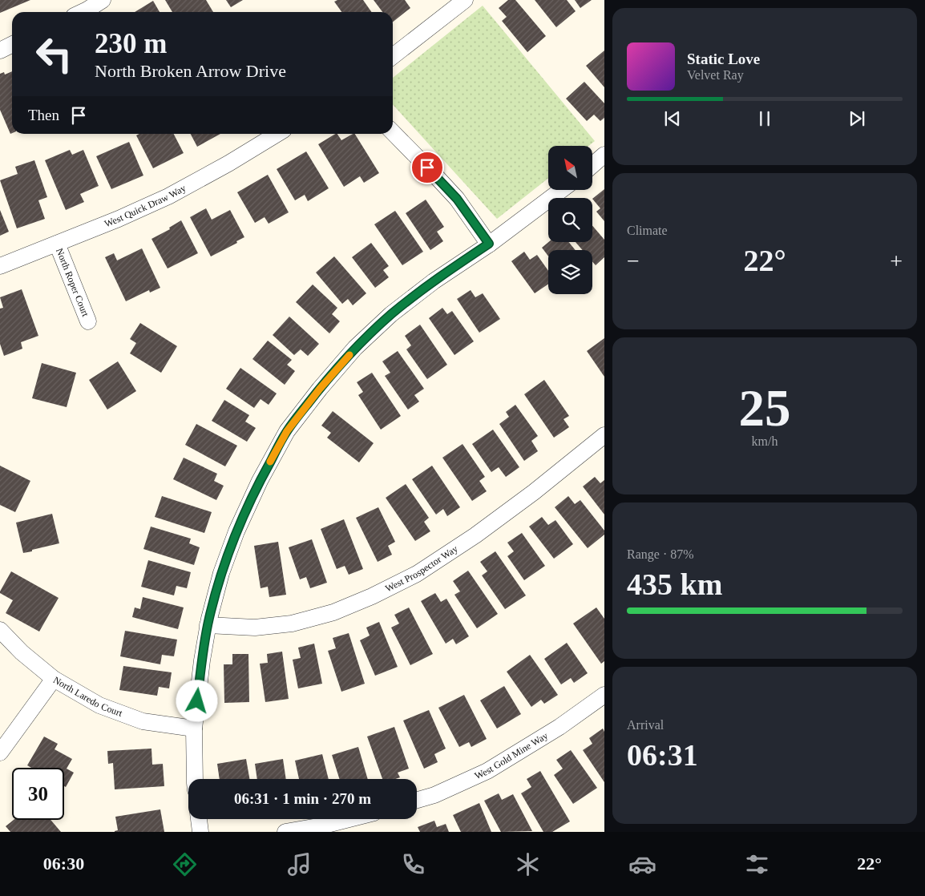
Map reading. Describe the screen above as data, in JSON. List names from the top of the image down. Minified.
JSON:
{"streets":{"street":["West Quick Draw Way","North Roper Court","West Prospector Way","North Laredo Court","West Gold Mine Way"]},"crossings":[["West Quick Draw Way","North Roper Court"]],"north":"top left","page":{"turn":["230 m","North Broken Arrow Drive"],"song":["Static Love","Velvet Ray"],"then":"Then","tile":["Climate",["25","km/h"],["Range · 87%","435 km"],["Arrival","06:31"]],"heat":["−","22°","+"],"limit":"30","trip":"06:31 · 1 min · 270 m","tabs":["06:30","22°"]}}
